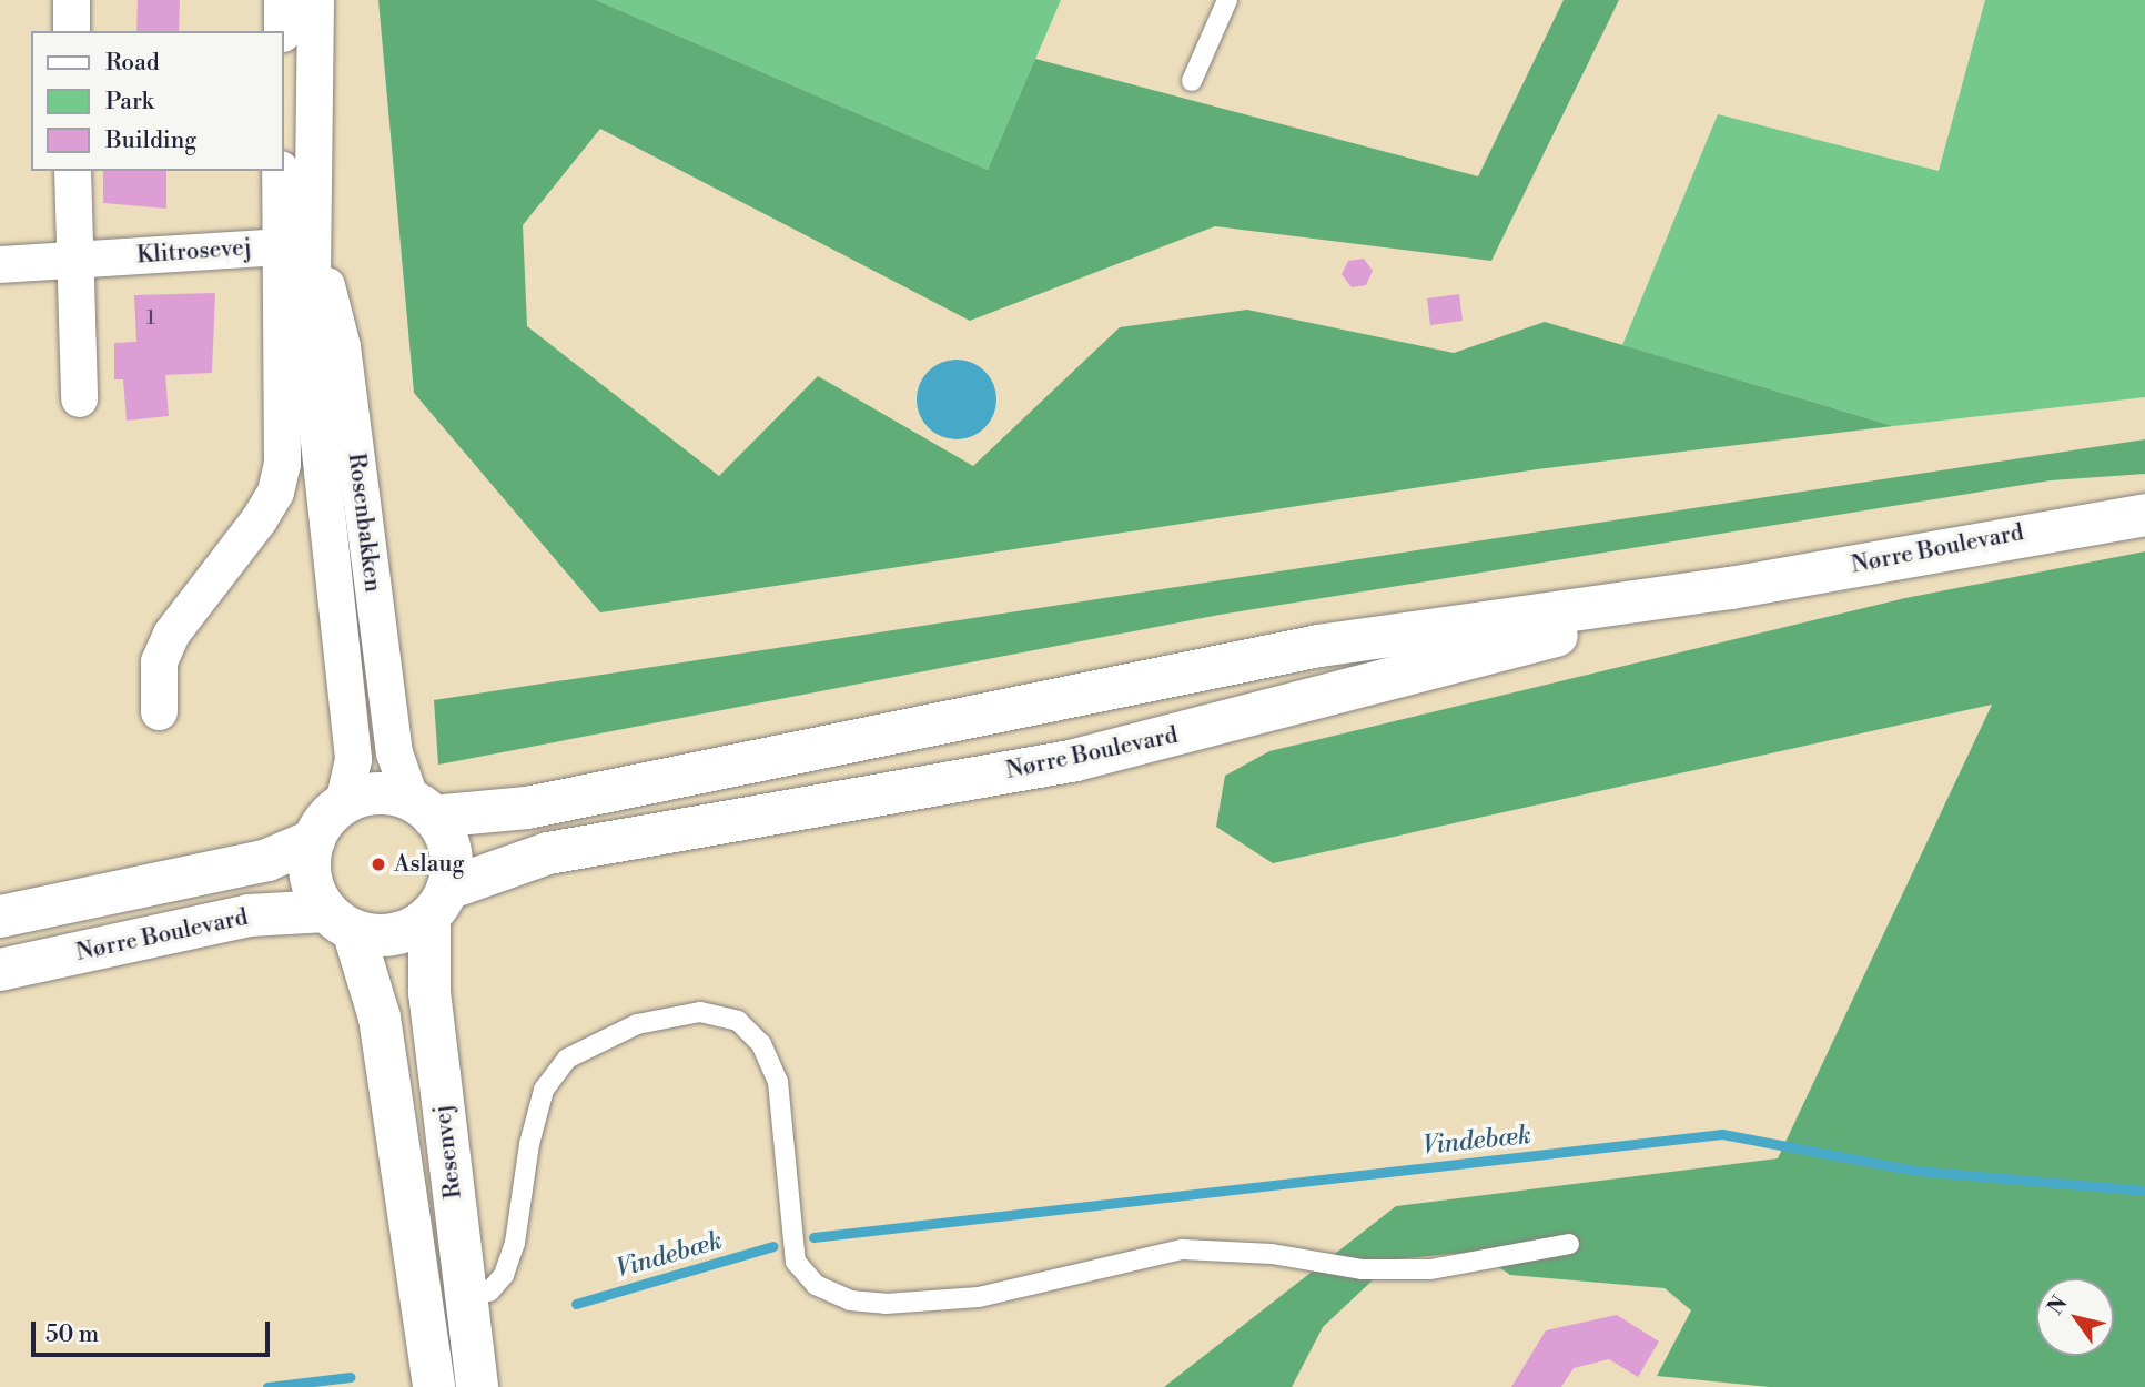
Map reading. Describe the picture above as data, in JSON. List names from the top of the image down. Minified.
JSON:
{"streets":{"street":["Klitrosevej","Rosenbakken","Nørre Boulevard","Resenvej"]},"crossings":[["Klitrosevej","Rosenbakken"],["Rosenbakken","Nørre Boulevard"],["Rosenbakken","Resenvej"],["Nørre Boulevard","Resenvej"]],"water":["Vindebæk"],"places":["Aslaug"],"house_numbers":["1"],"legend":["Road","Park","Building"],"scale_bar":"50 m","north":"top left"}
